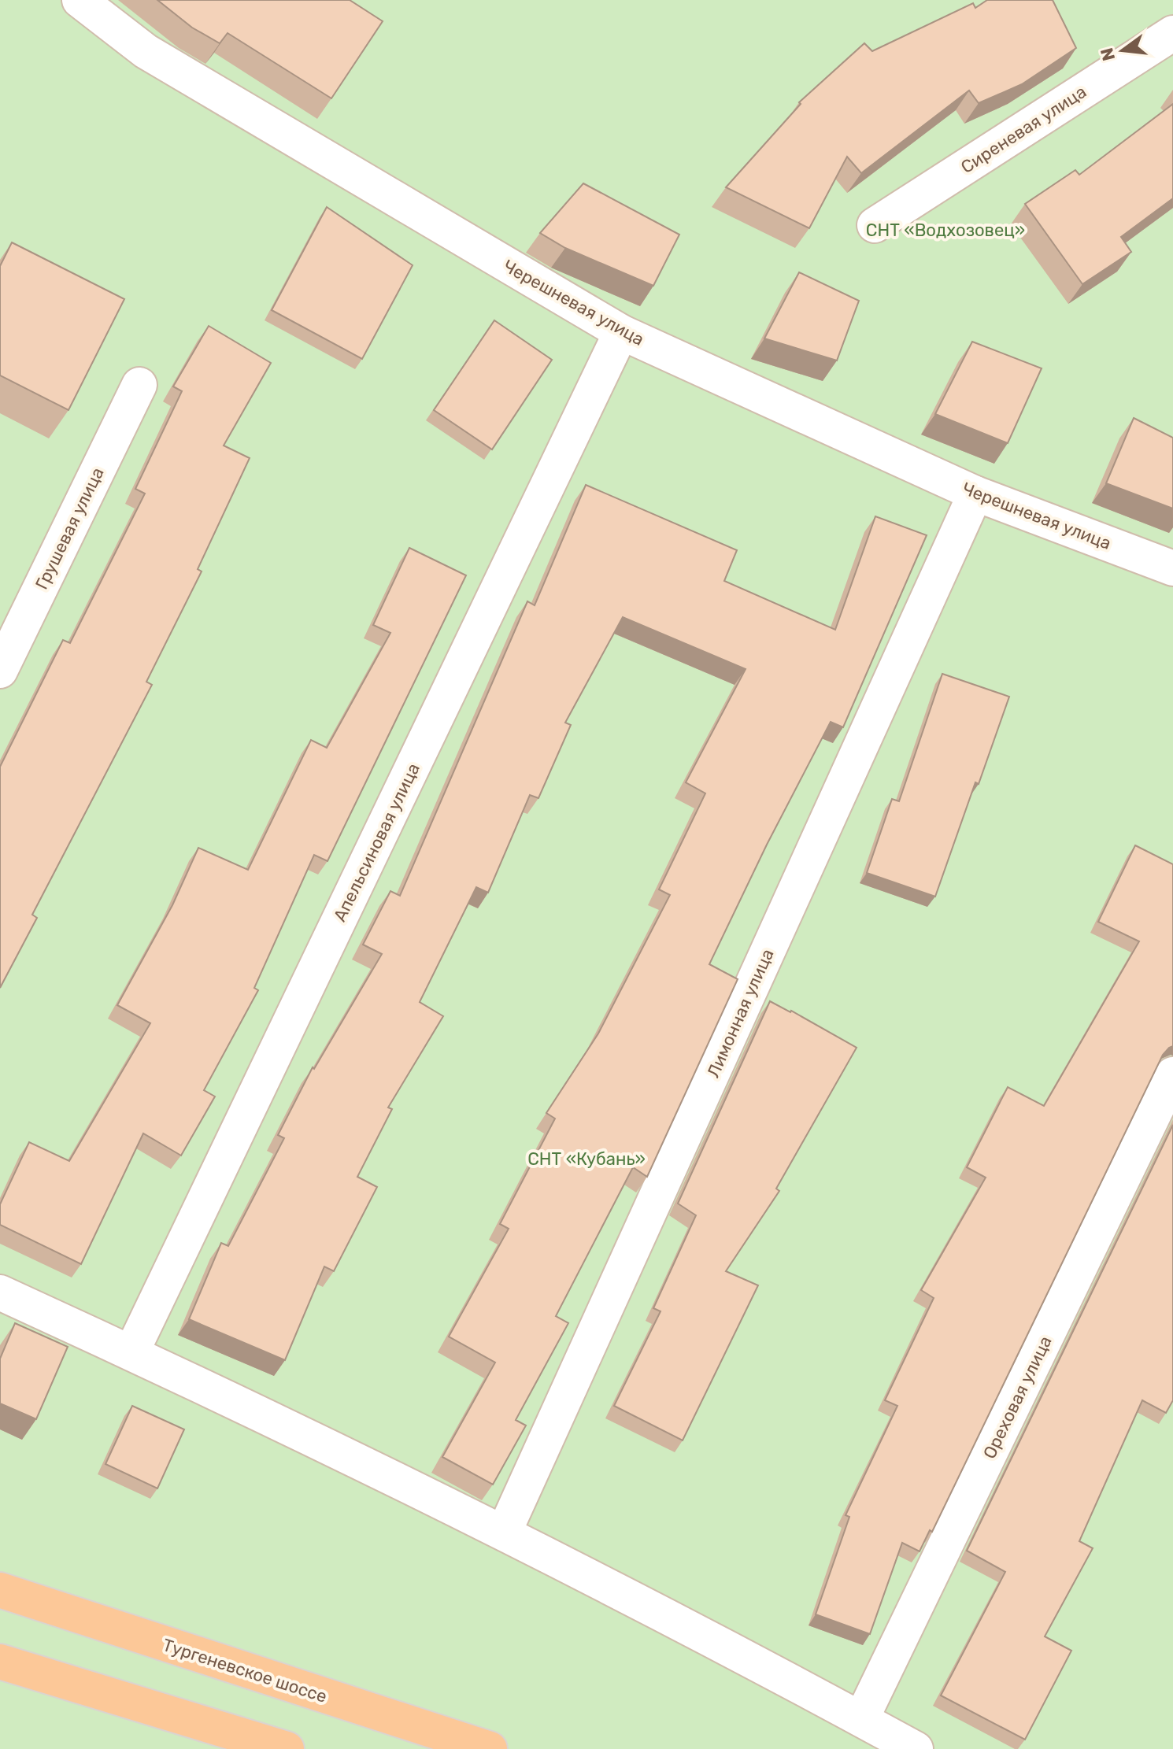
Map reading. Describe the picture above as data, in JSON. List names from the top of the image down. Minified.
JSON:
{"streets":{"highway":["Тургеневское шоссе"],"street":["Сиреневая улица","Черешневая улица","Грушевая улица","Апельсиновая улица","Лимонная улица","Ореховая улица"]},"crossings":[["Черешневая улица","Апельсиновая улица"],["Черешневая улица","Лимонная улица"]],"parks":["СНТ «Водхозовец»","СНТ «Кубань»"],"north":"left"}
